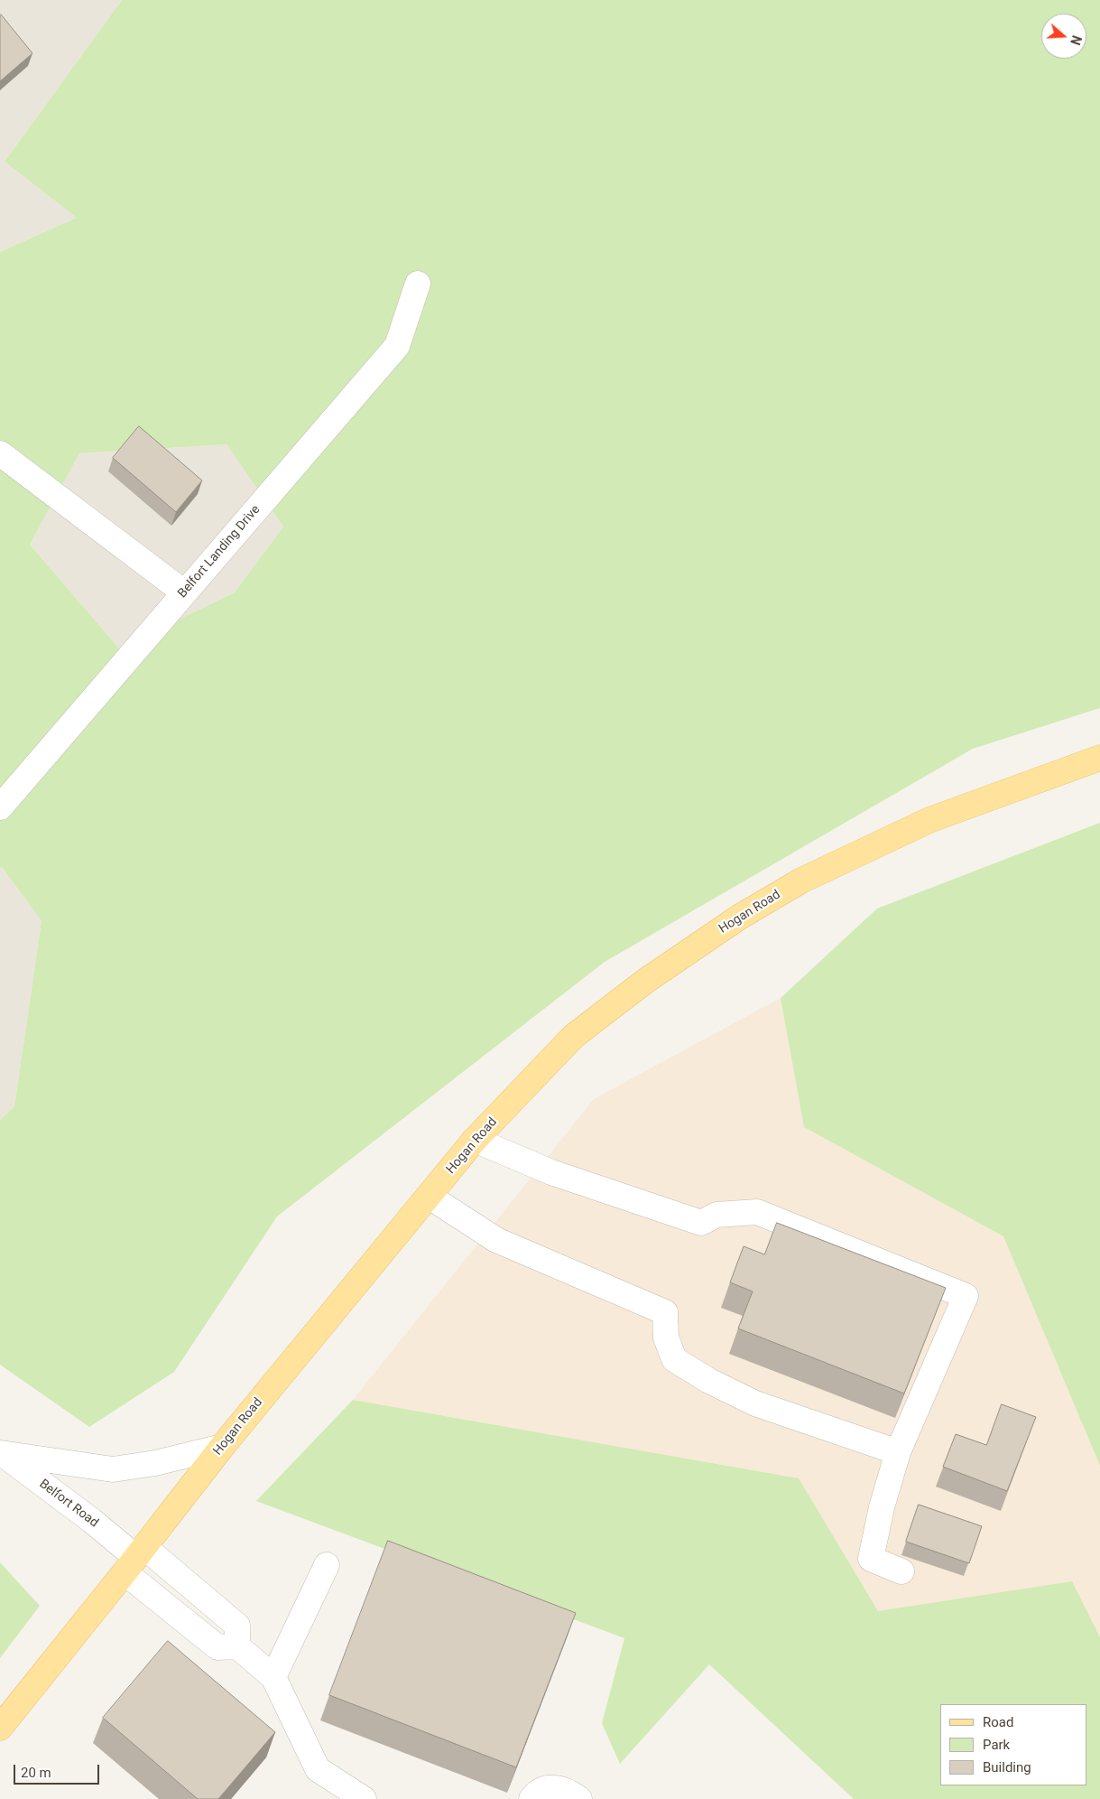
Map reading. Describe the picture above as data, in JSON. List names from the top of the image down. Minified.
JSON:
{"streets":{"main road":["Hogan Road"],"street":["Belfort Landing Drive","Belfort Road"]},"crossings":[["Hogan Road","Belfort Road"]],"legend":["Road","Park","Building"],"scale_bar":"20 m","north":"right"}
